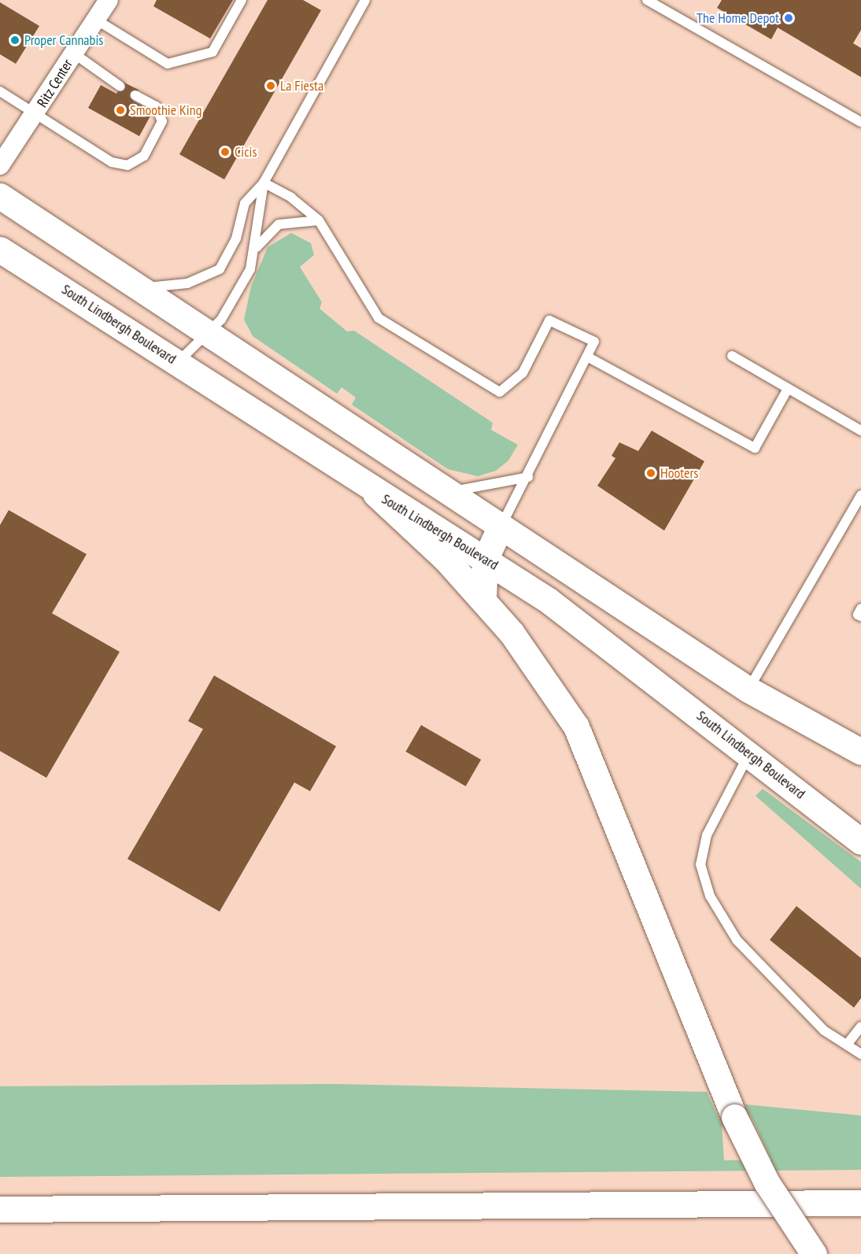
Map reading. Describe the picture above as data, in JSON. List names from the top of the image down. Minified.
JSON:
{"streets":{"main road":["South Lindbergh Boulevard"],"street":["Ritz Center"]},"places":["The Home Depot","Proper Cannabis","La Fiesta","Smoothie King","Cicis","Hooters"]}
